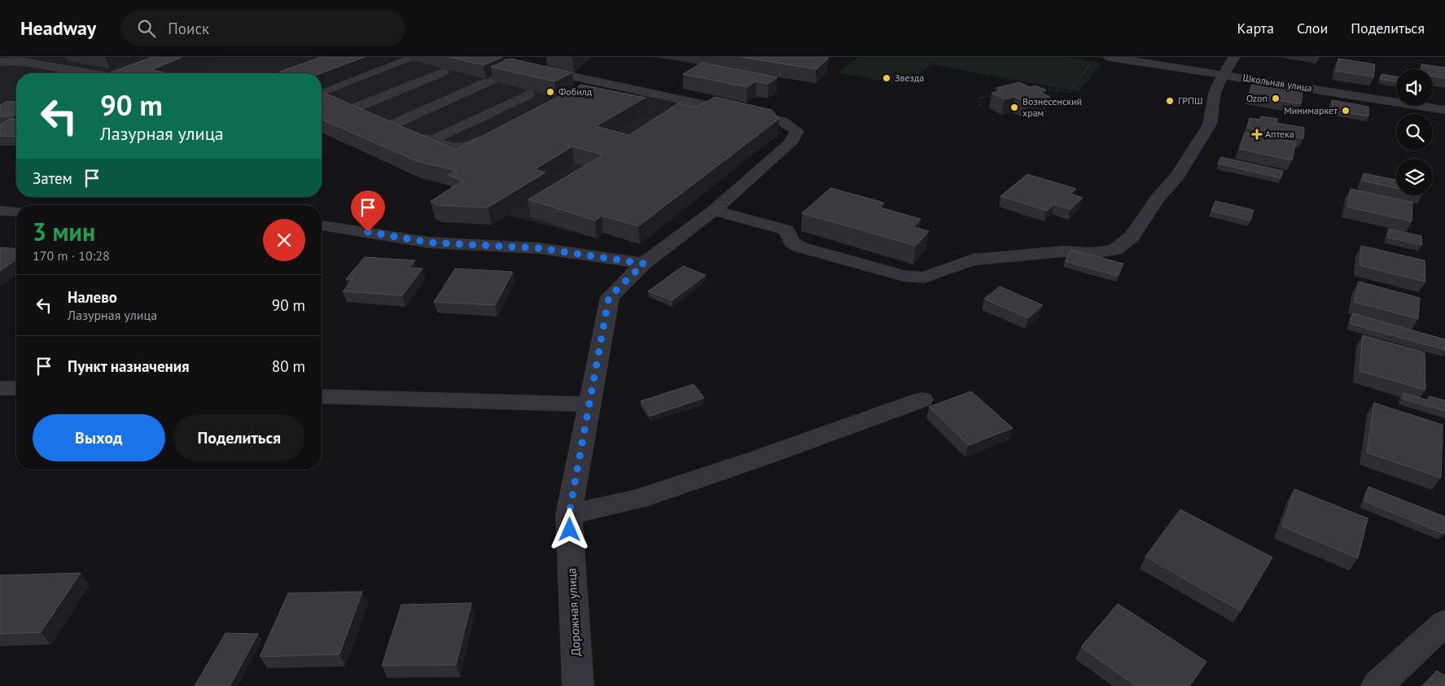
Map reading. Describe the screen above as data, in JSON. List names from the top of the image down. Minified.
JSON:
{"streets":{"street":["Школьная улица","Дорожная улица"]},"places":{"other":["Звезда","Фобилд","Ozon","ГРПШ","Вознесенский храм","Минимаркет"],"health":["Аптека"]},"page":{"header":"Headway","search":"Поиск","nav":["Карта","Слои","Поделиться"],"turn":["90 m","Лазурная улица"],"then":"Затем","heading":["3 мин","170 m · 10:28"],"list":[{"name":"Налево","note":"Лазурная улица","value":"90 m"},{"name":"Пункт назначения","value":"80 m"}],"buttons":["Выход","Поделиться"]}}
